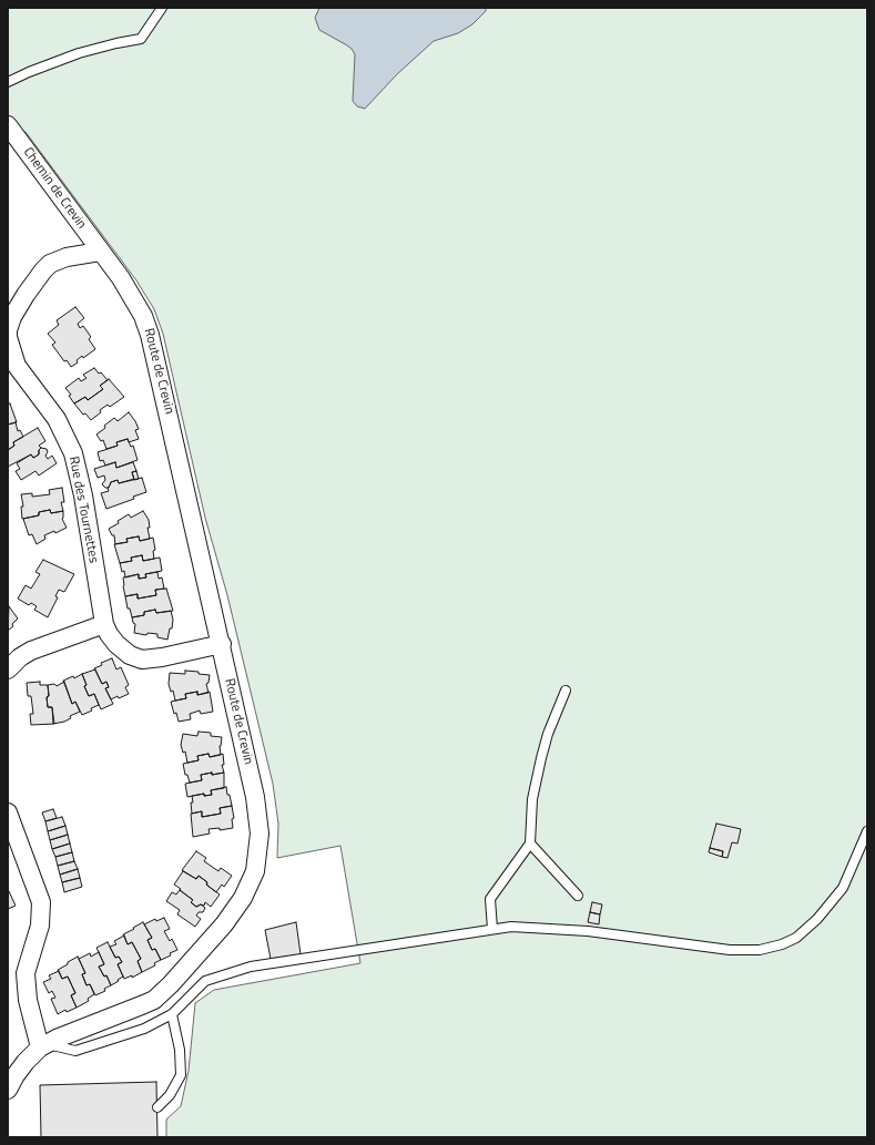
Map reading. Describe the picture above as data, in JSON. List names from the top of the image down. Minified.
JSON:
{"streets":{"street":["Chemin de Crevin","Route de Crevin","Rue des Tournettes"]},"crossings":[["Chemin de Crevin","Route de Crevin"],["Chemin de Crevin","Rue des Tournettes"],["Route de Crevin","Rue des Tournettes"]]}
